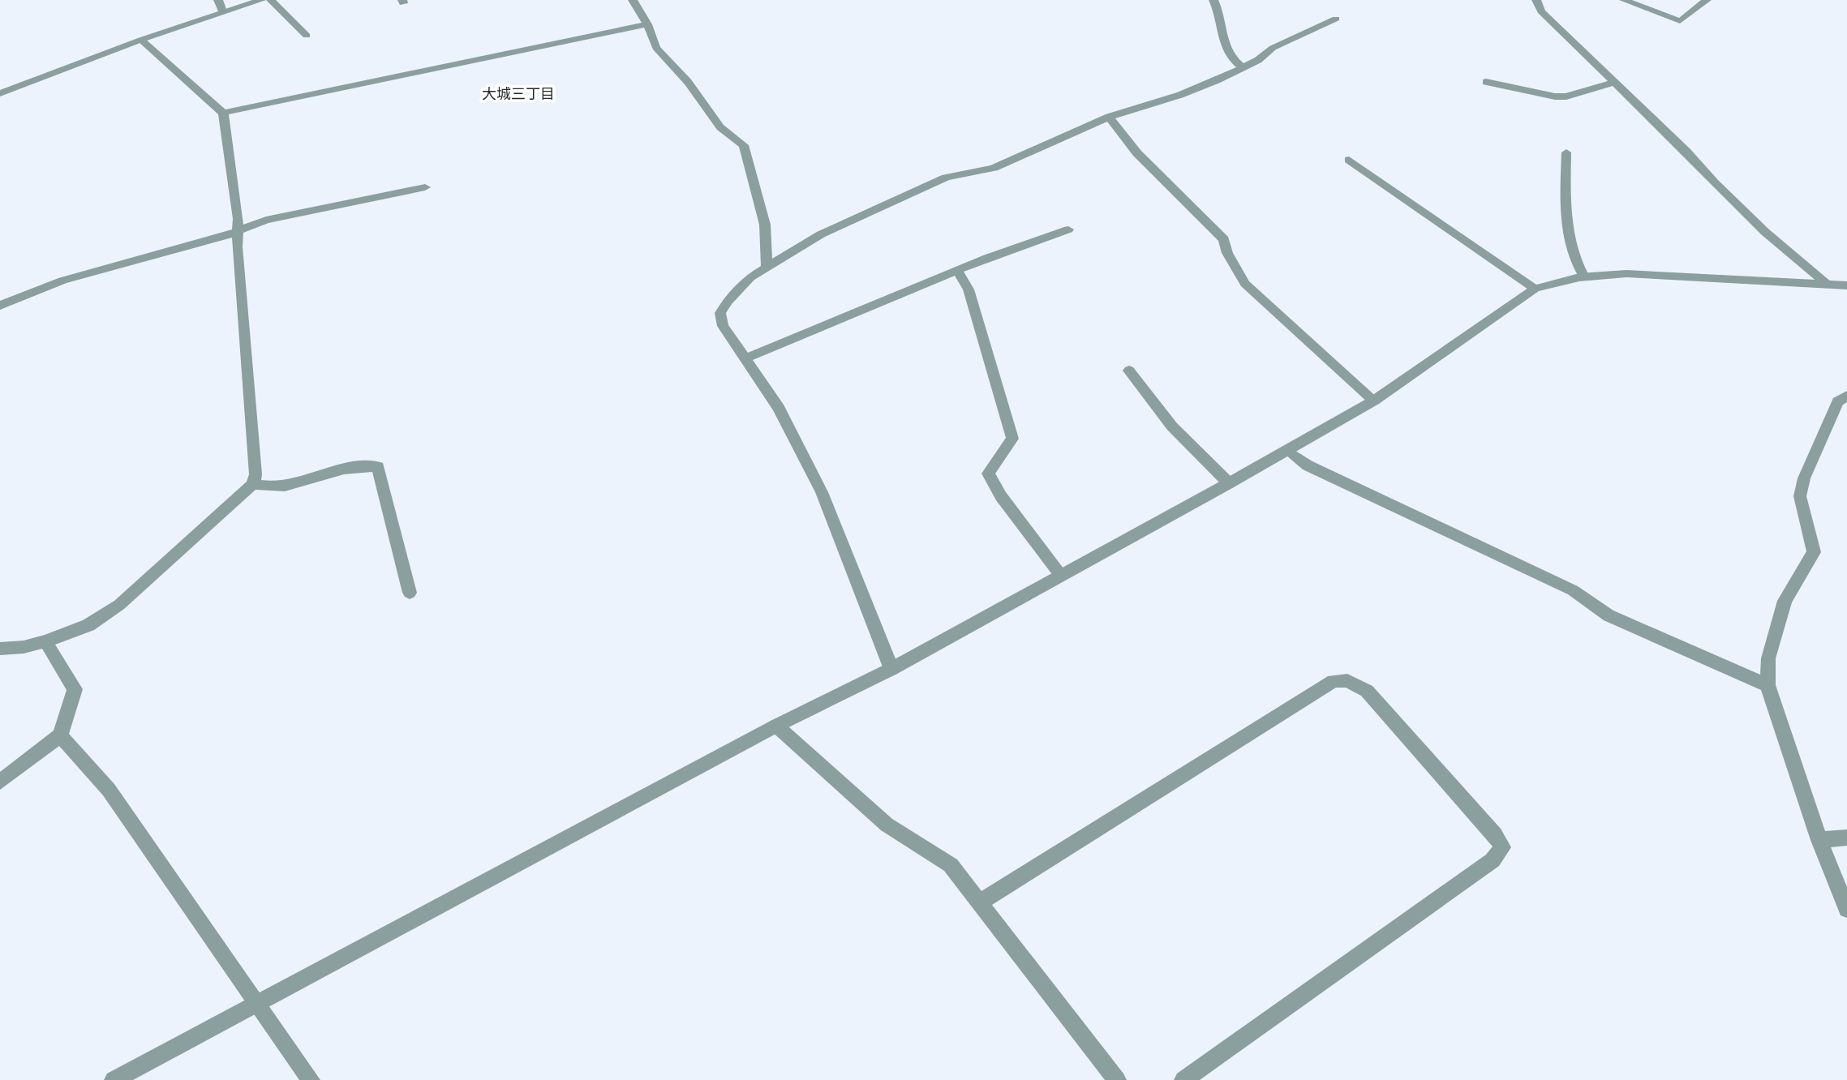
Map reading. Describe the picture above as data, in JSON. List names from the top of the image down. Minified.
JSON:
{"districts":["大城三丁目"]}
